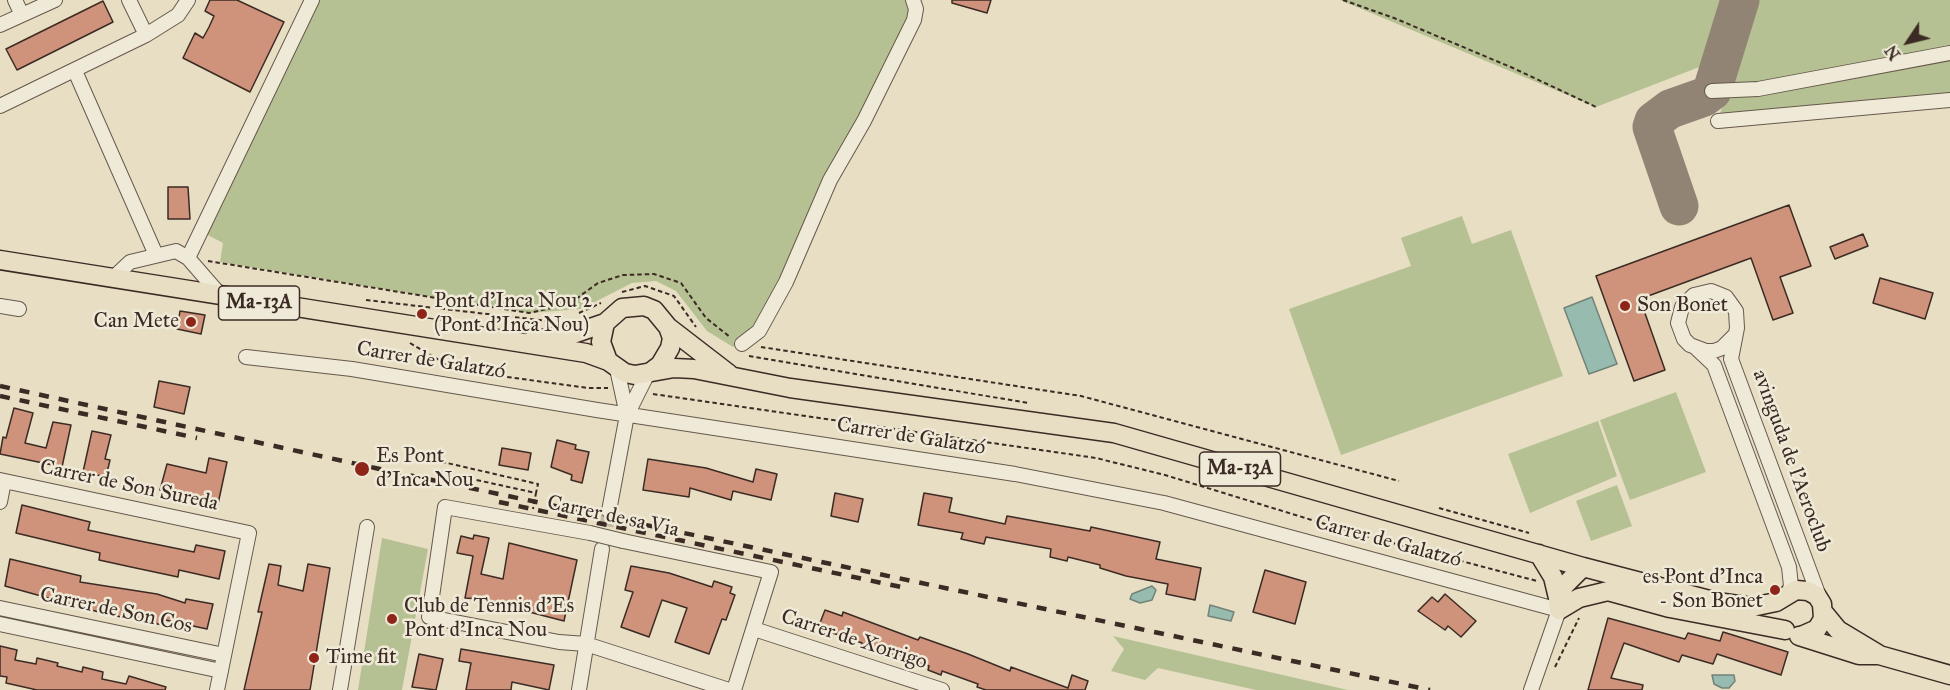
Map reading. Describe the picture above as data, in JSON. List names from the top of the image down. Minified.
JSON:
{"streets":{"main road":["Ma-13A"],"street":["Carrer de Galatzó","avinguda de l'Aeroclub","Carrer de Son Sureda","Carrer de sa Via","Carrer de Son Cos","Carrer de Xorrigo"]},"crossings":[["Ma-13A","avinguda de l'Aeroclub"],["Carrer de Son Sureda","Carrer de Son Cos"],["Carrer de sa Via","Carrer de Xorrigo"]],"places":["Son Bonet","Pont d'Inca Nou 2 (Pont d'Inca Nou)","Can Mete","Es Pont d'Inca Nou","es Pont d'Inca - Son Bonet","Club de Tennis d'Es Pont d'Inca Nou","Time fit"],"north":"bottom left"}
